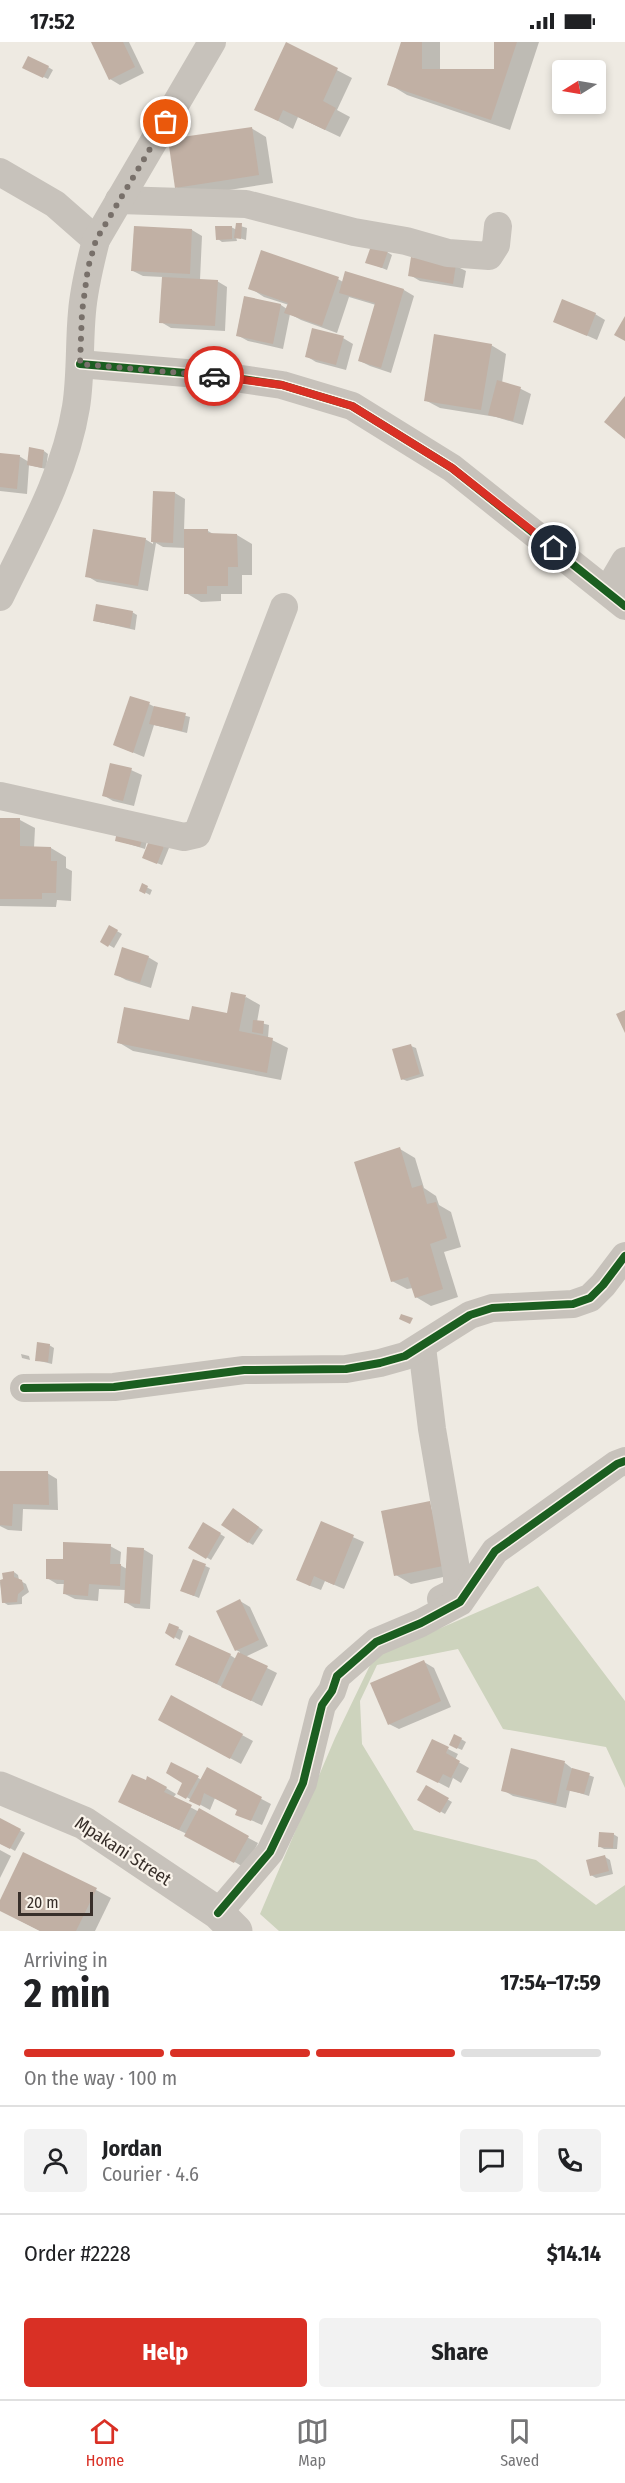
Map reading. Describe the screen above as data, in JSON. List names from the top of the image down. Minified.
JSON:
{"streets":{"street":["Mpakani Street"]},"scale_bar":"20 m","north":"left","page":{"status":"17:52","scale":"20 m","heading":["2 min","Arriving in","17:54–17:59"],"panel":["Jordan","Courier · 4.6","Order #2228","$14.14"],"bar":"On the way · 100 m","buttons":["Help","Share"],"tabs":["Home","Map","Saved"]}}
